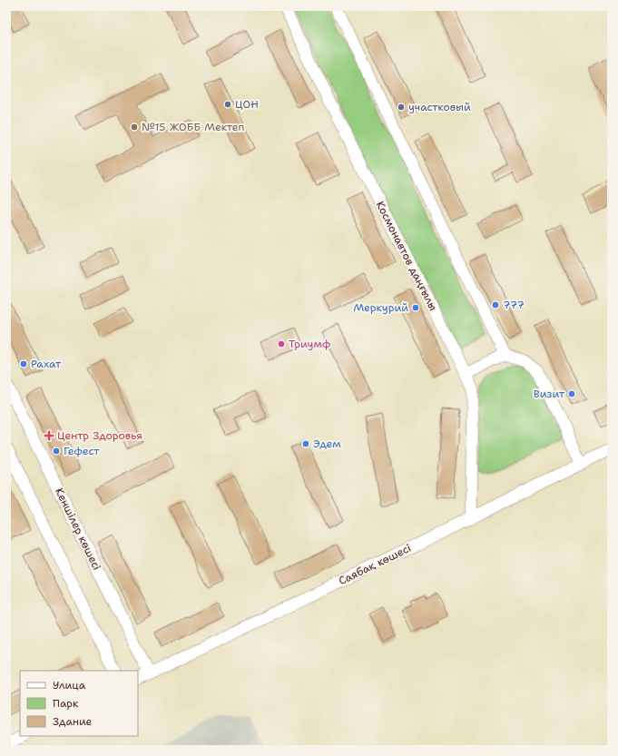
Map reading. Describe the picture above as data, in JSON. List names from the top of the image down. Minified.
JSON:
{"streets":{"street":["Космонавтов даңғылы","Кеншілер көшесі","Саябақ көшесі"]},"crossings":[["Космонавтов даңғылы","Саябақ көшесі"],["Кеншілер көшесі","Саябақ көшесі"]],"places":{"other":["ЦОН","участковый","№15 ЖОББ Мектеп","777","Меркурий","Триумф","Рахат","Визит","Эдем","Гефест"],"health":["Центр Здоровья"]},"legend":["Улица","Парк","Здание"]}
